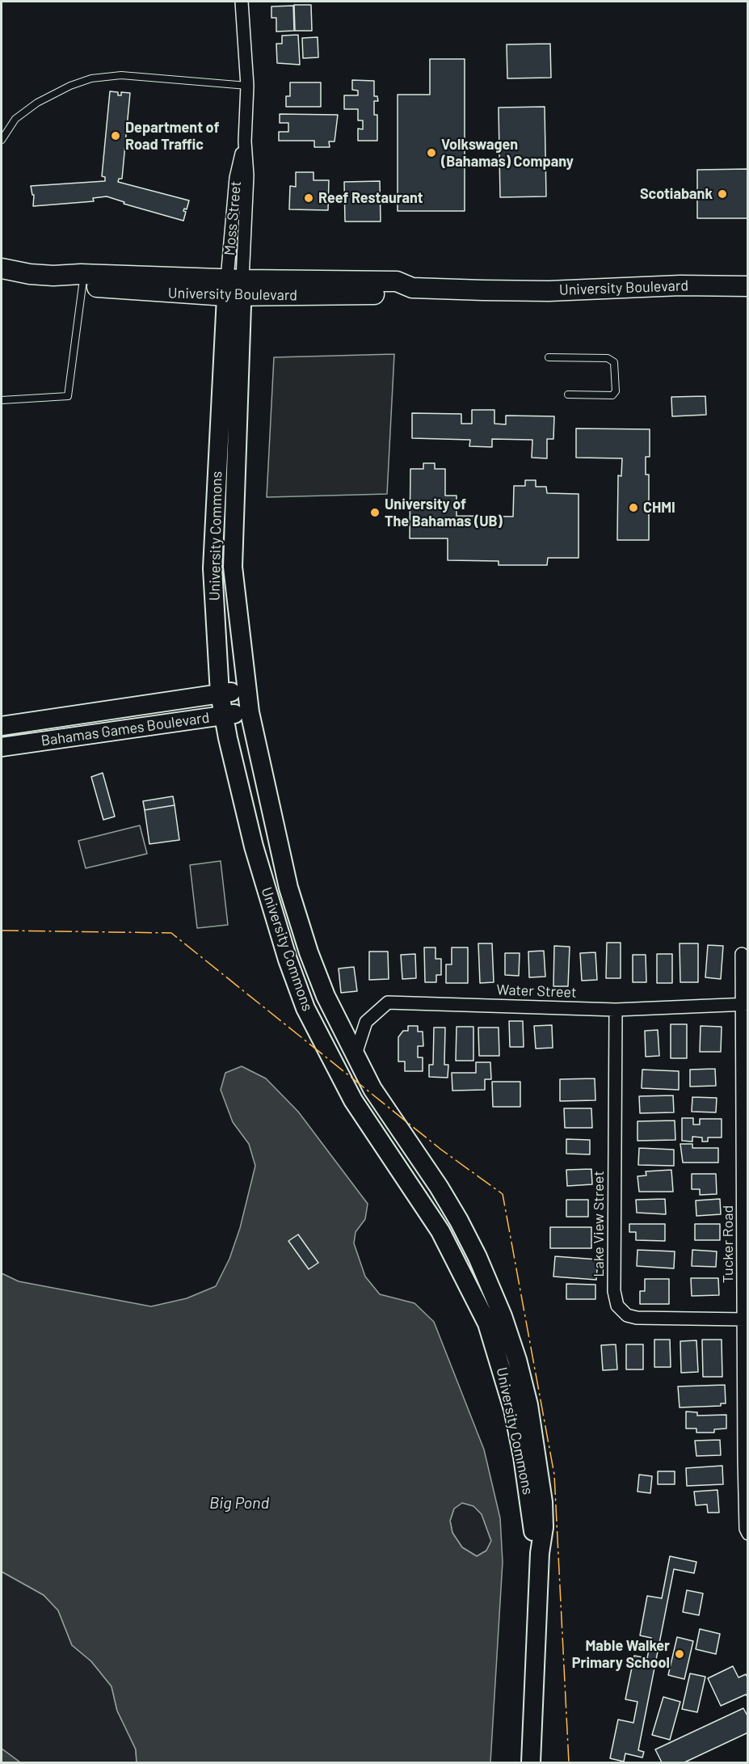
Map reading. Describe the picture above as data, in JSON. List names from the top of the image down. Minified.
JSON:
{"streets":{"main road":["University Boulevard","University Commons","Bahamas Games Boulevard"],"street":["Moss Street","Water Street","Lake View Street","Tucker Road"]},"crossings":[["Moss Street","University Boulevard"],["Moss Street","University Commons"],["University Boulevard","University Commons"],["University Commons","Bahamas Games Boulevard"],["University Commons","Water Street"],["Water Street","Lake View Street"],["Water Street","Tucker Road"],["Lake View Street","Tucker Road"]],"water":["Big Pond"],"places":["Department of Road Traffic","Volkswagen (Bahamas) Company","Scotiabank","Reef Restaurant","CHMI","University of The Bahamas (UB)","Mable Walker Primary School"]}
